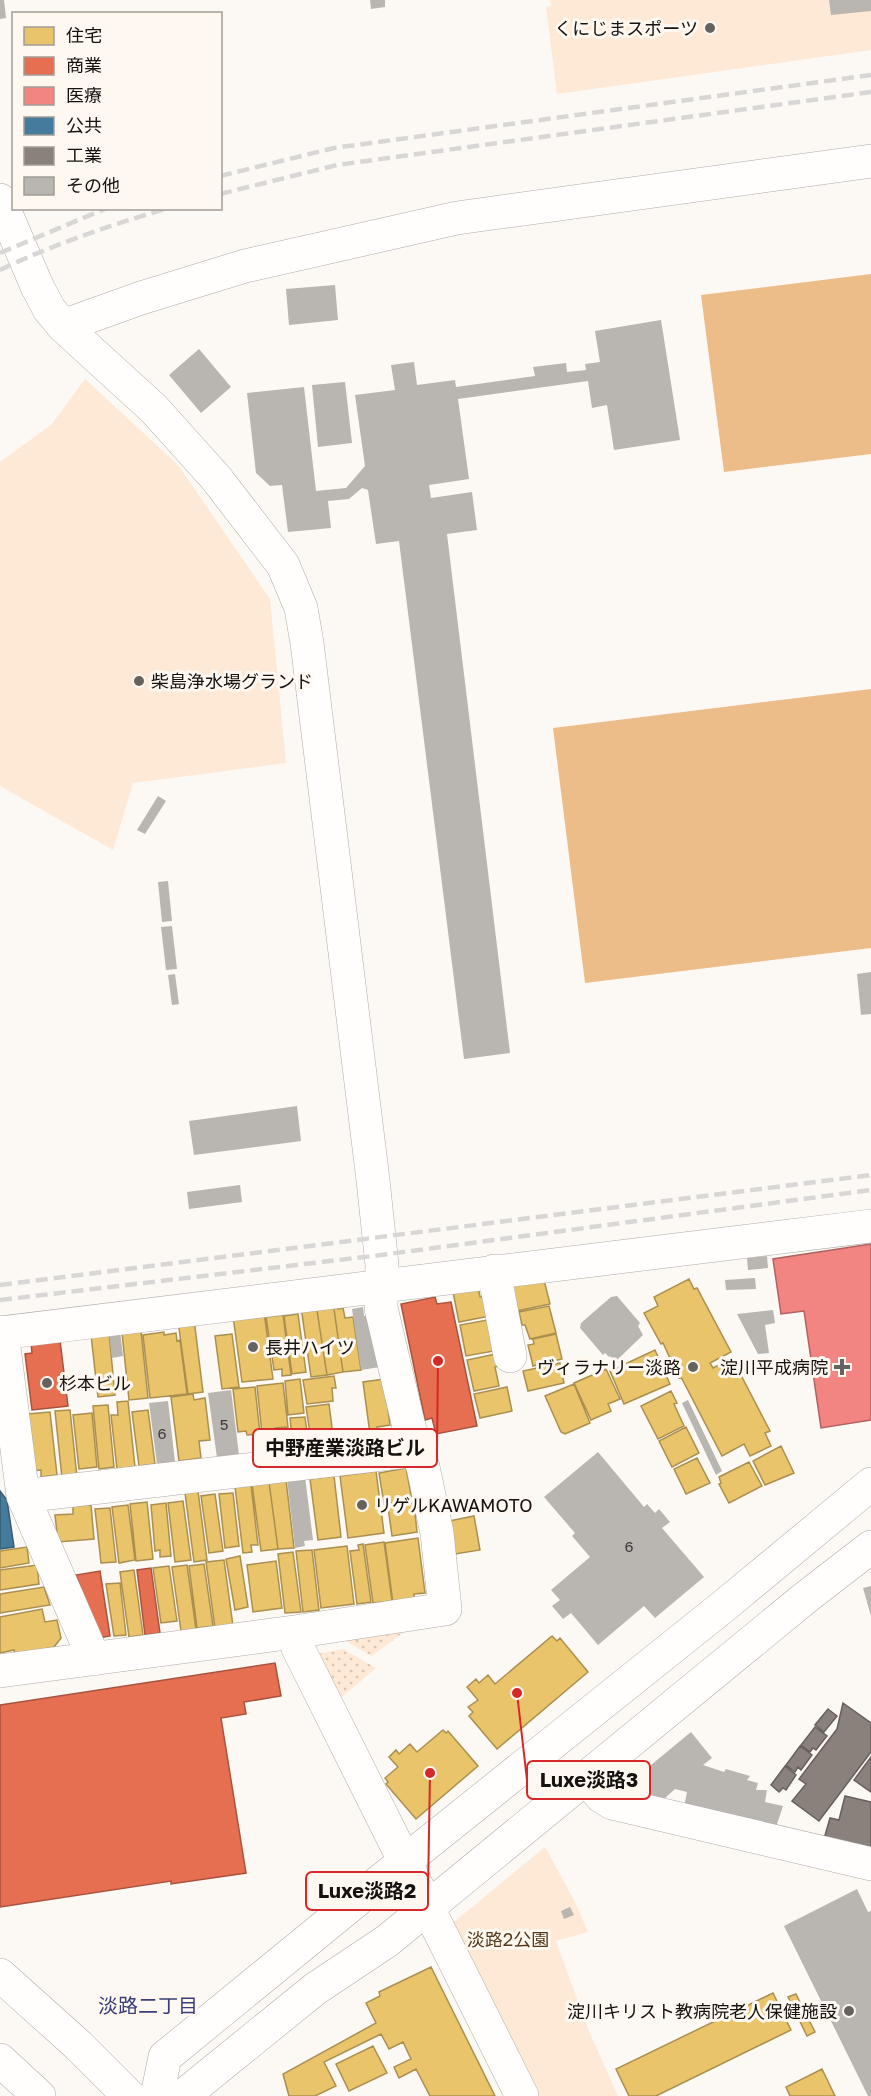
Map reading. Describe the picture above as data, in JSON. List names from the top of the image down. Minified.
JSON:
{"districts":["淡路二丁目"],"parks":["淡路2公園"],"places":{"other":["くにじまスポーツ","柴島浄水場グランド","長井ハイツ","中野産業淡路ビル","ヴィラナリー淡路","杉本ビル","リゲルKAWAMOTO","Luxe淡路3","Luxe淡路2","淀川キリスト教病院老人保健施設"],"health":["淀川平成病院"]},"house_numbers":["5","6","6"],"legend":["住宅","商業","医療","公共","工業","その他"]}
